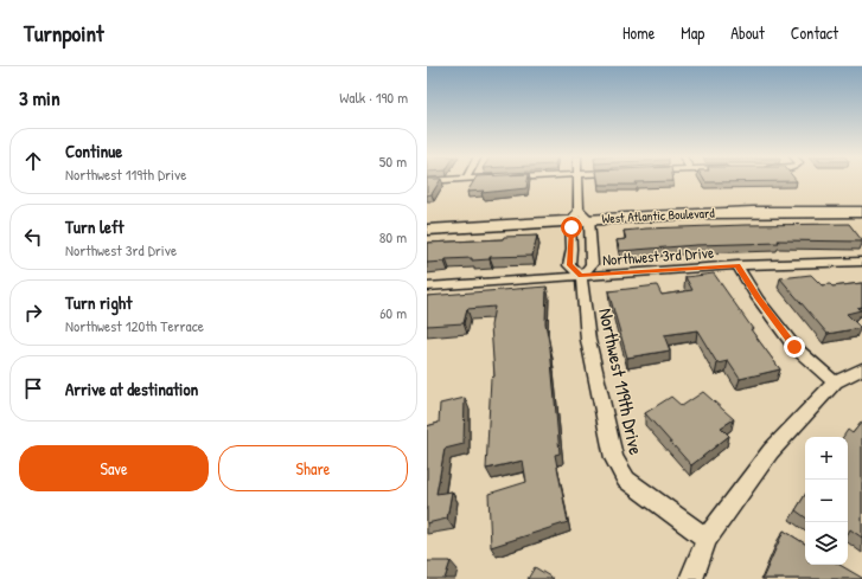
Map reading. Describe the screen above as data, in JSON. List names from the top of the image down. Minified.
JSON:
{"streets":{"main road":["West Atlantic Boulevard"],"street":["Northwest 3rd Drive","Northwest 119th Drive"]},"crossings":[["West Atlantic Boulevard","Northwest 119th Drive"],["Northwest 3rd Drive","Northwest 119th Drive"]],"page":{"header":"Turnpoint","nav":["Home","Map","About","Contact"],"heading":["3 min","Walk · 190 m"],"list":[["Continue","Northwest 119th Drive","50 m"],["Turn left","Northwest 3rd Drive","80 m"],["Turn right","Northwest 120th Terrace","60 m"],"Arrive at destination"],"buttons":["Save","Share"],"map_buttons":["+","−"]}}
